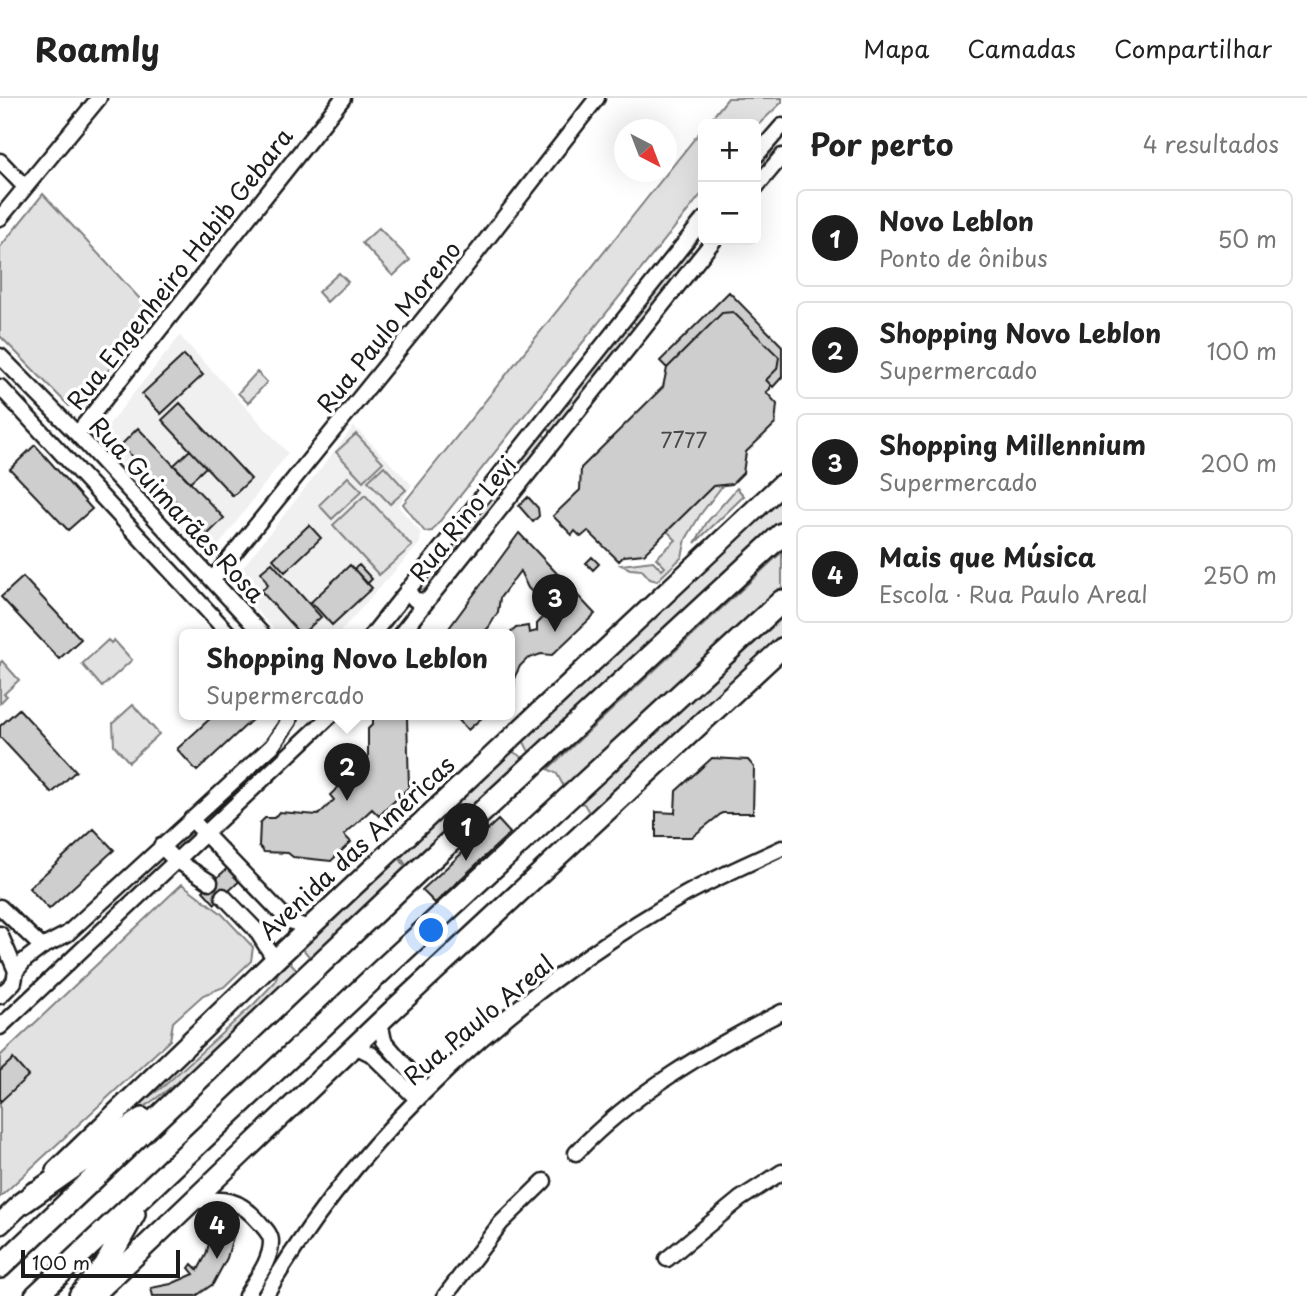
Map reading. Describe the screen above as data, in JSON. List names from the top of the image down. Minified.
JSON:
{"streets":{"main road":["Avenida das Américas"],"street":["Rua Engenheiro Habib Gebara","Rua Paulo Moreno","Rua Guimarães Rosa","Rua Rino Levi","Rua Paulo Areal"]},"crossings":[["Rua Engenheiro Habib Gebara","Rua Guimarães Rosa"],["Rua Paulo Moreno","Rua Guimarães Rosa"]],"house_numbers":["7777"],"scale_bar":"100 m","north":"bottom right","page":{"header":"Roamly","nav":["Mapa","Camadas","Compartilhar"],"heading":["Por perto","4 resultados"],"map_buttons":["+","−"],"list":[{"mark":"1","name":"Novo Leblon","note":"Ponto de ônibus","value":"50 m"},{"mark":"2","name":"Shopping Novo Leblon","note":"Supermercado","value":"100 m"},{"mark":"3","name":"Shopping Millennium","note":"Supermercado","value":"200 m"},{"mark":"4","name":"Mais que Música","note":"Escola · Rua Paulo Areal","value":"250 m"}],"pins":["3","2","1","4"],"popup":["Shopping Novo Leblon","Supermercado"],"scale":"100 m"}}
